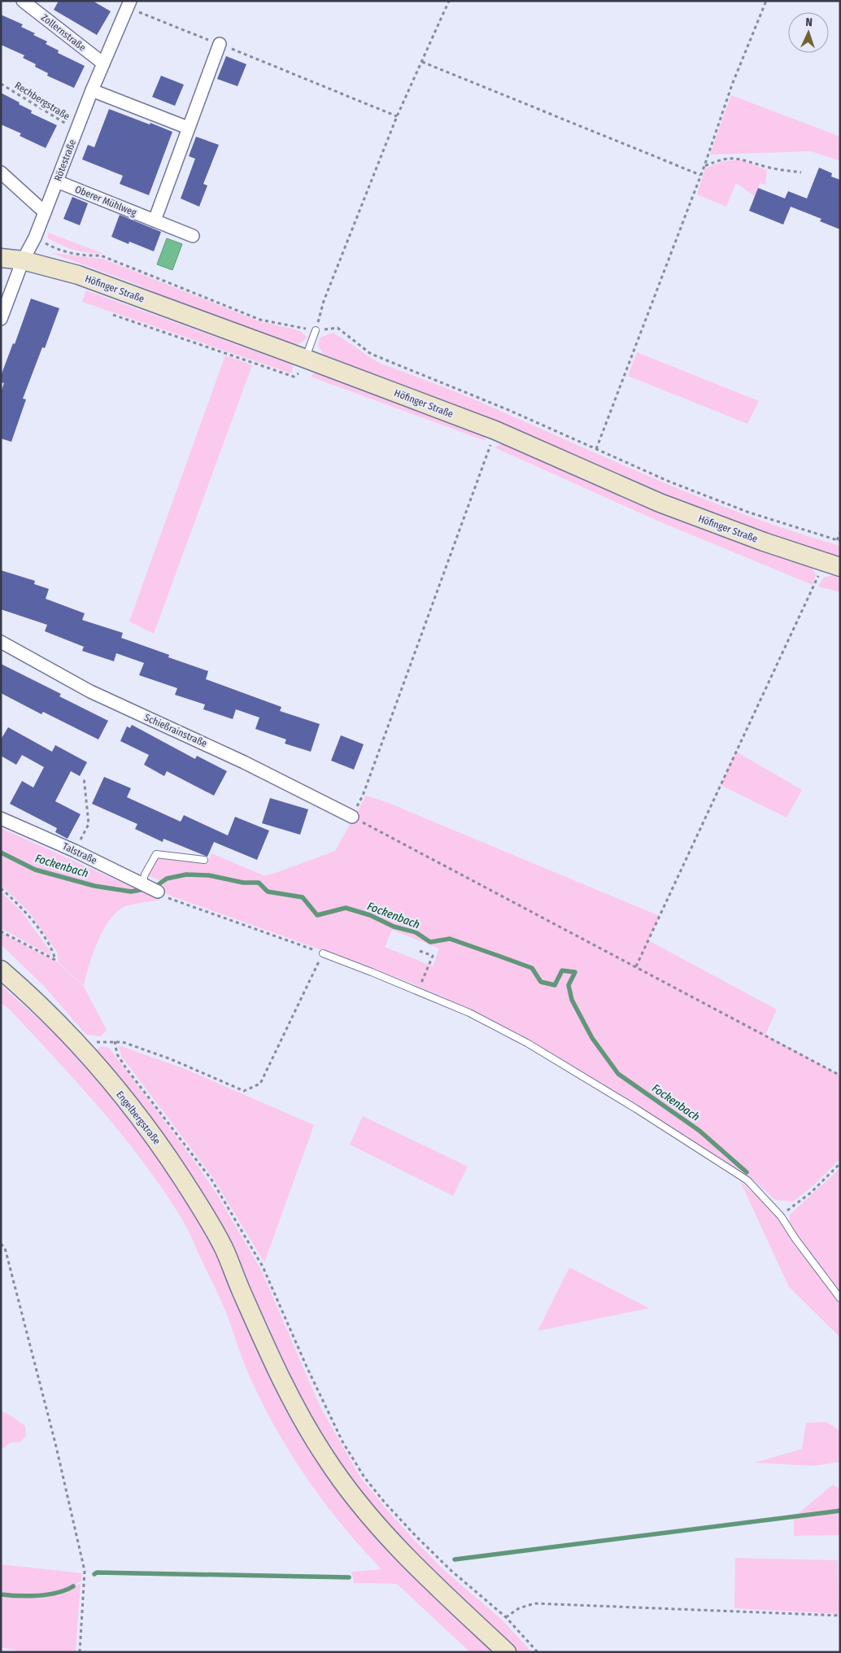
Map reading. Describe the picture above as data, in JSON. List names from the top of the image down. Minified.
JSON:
{"streets":{"street":["Zollernstraße","Rötestraße","Oberer Mühlweg","Höfinger Straße","Schießrainstraße","Talstraße","Engelbergstraße"],"path":["Rechbergstraße"]},"crossings":[["Zollernstraße","Rötestraße"],["Rechbergstraße","Rötestraße"],["Rötestraße","Oberer Mühlweg"],["Rötestraße","Höfinger Straße"]],"water":["Fockenbach"],"north":"top"}
